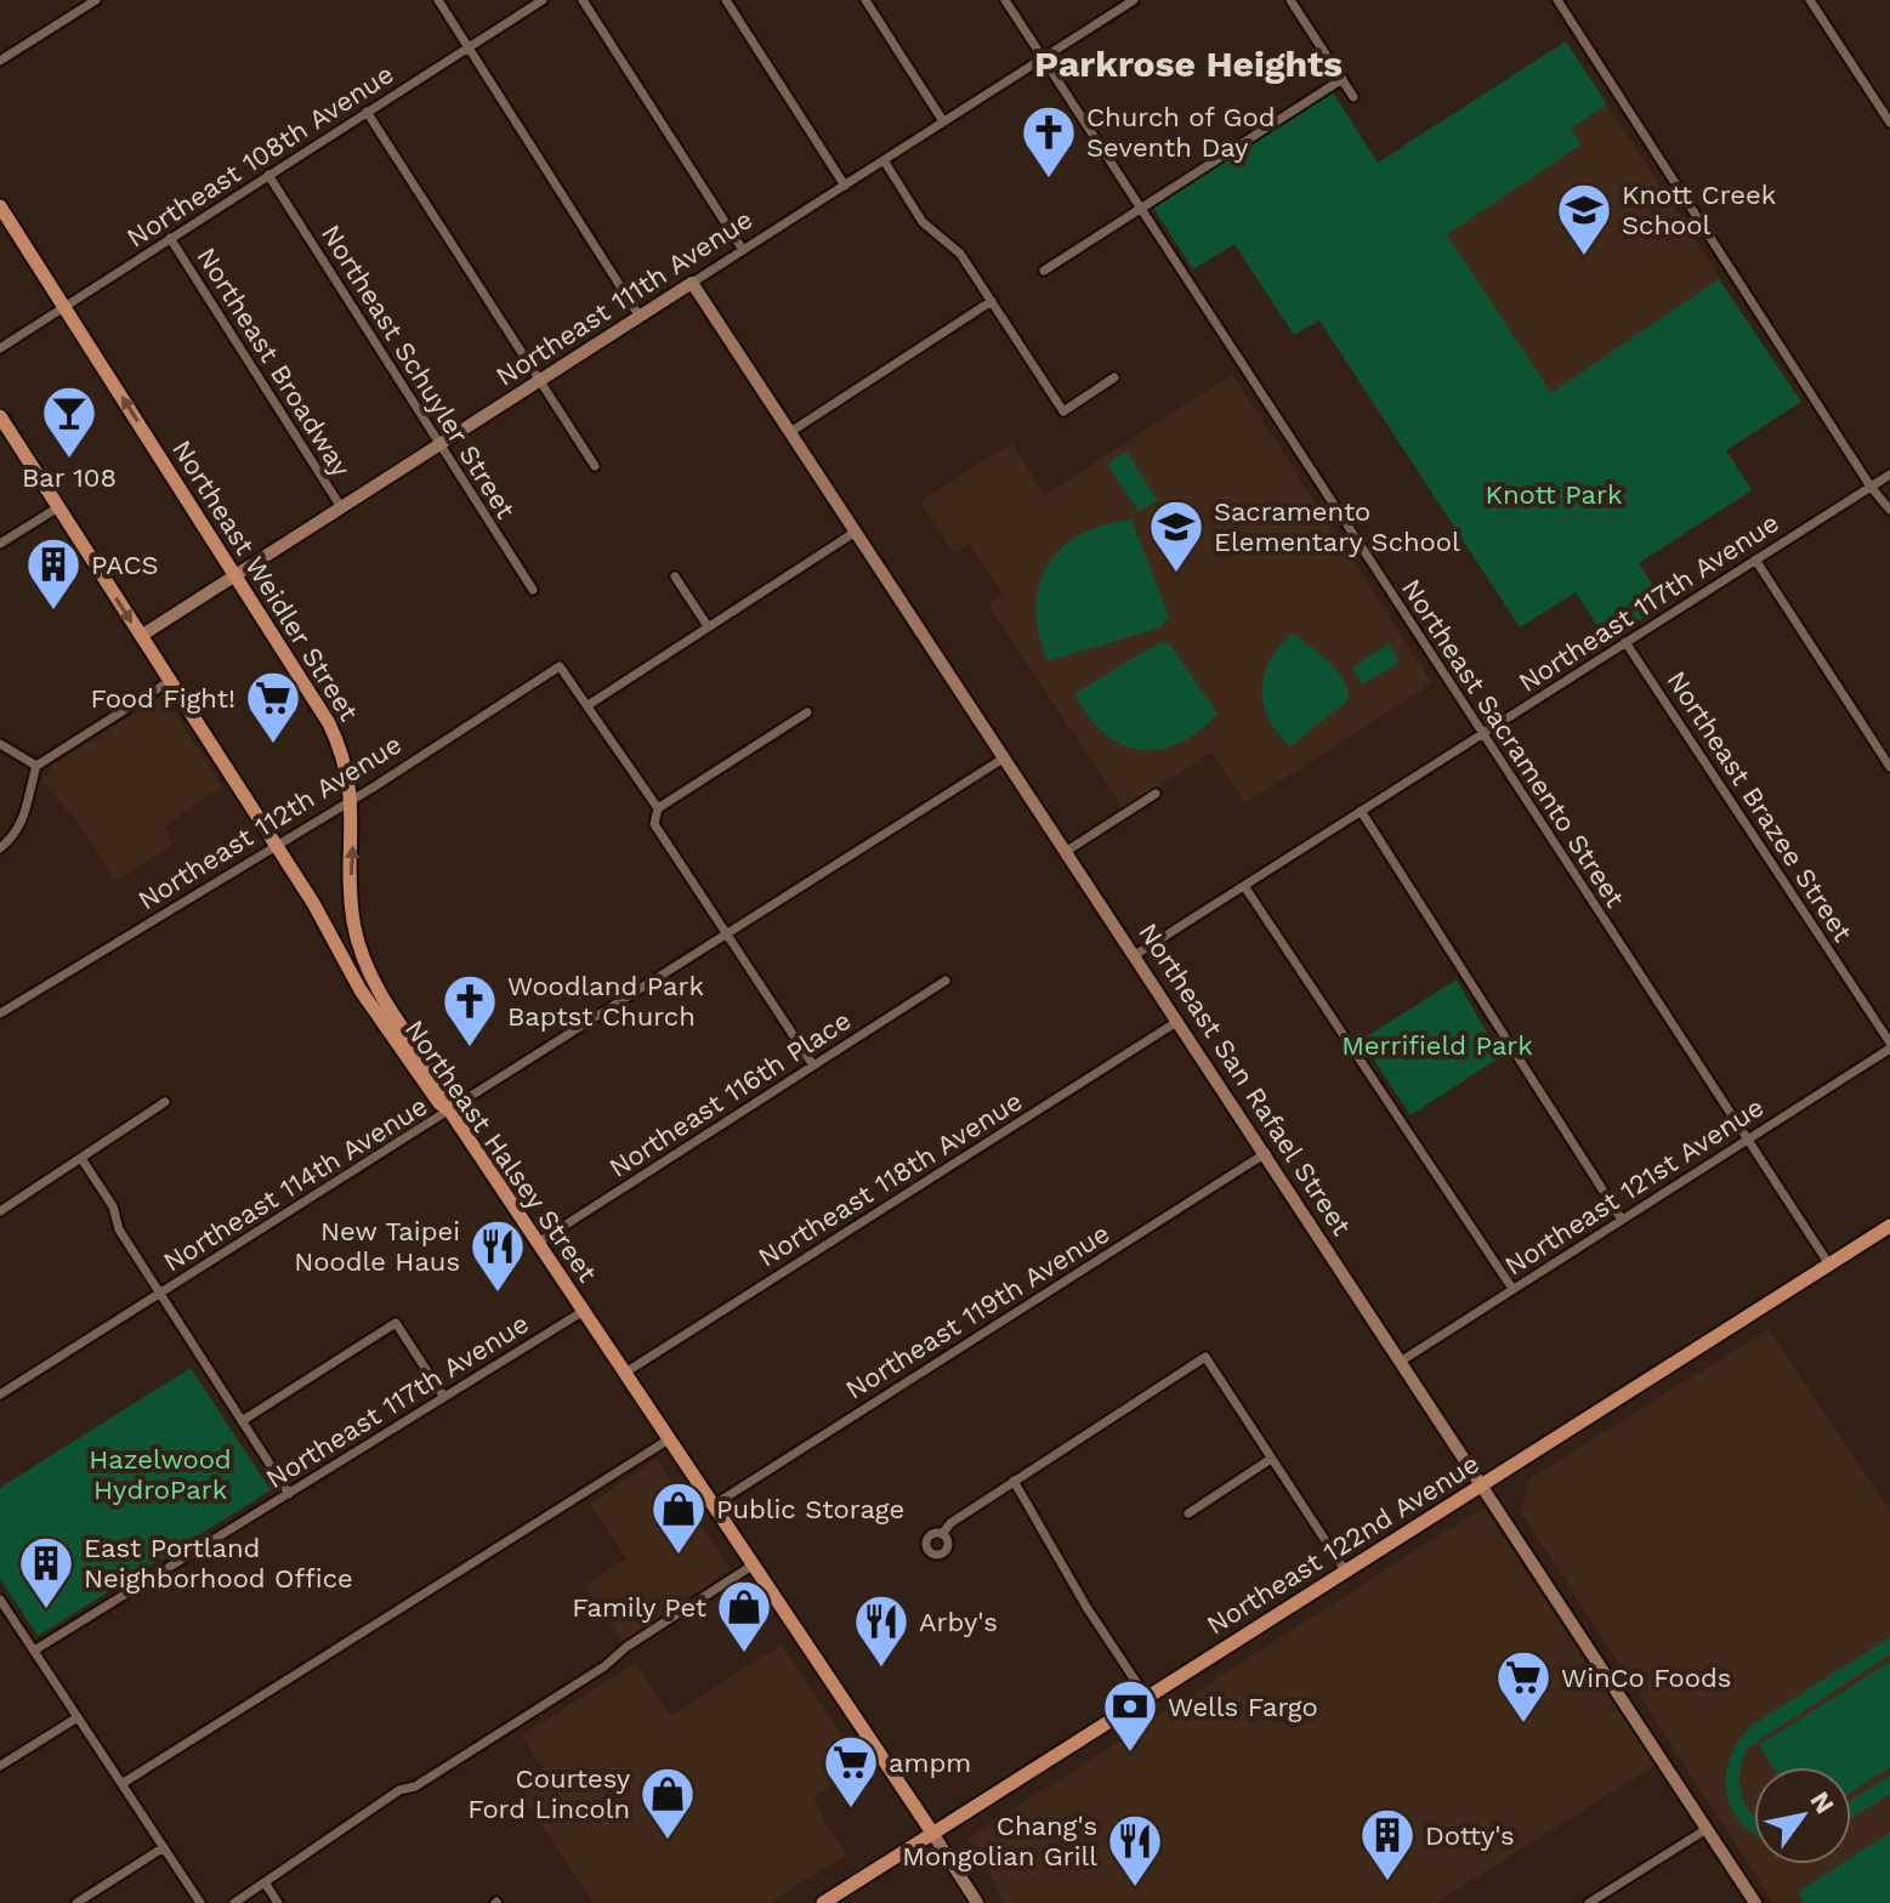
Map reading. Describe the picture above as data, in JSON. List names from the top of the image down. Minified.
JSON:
{"streets":{"main road":["Northeast Weidler Street","Northeast Halsey Street","Northeast 122nd Avenue"],"street":["Northeast 108th Avenue","Northeast 111th Avenue","Northeast Broadway","Northeast Schuyler Street","Northeast 117th Avenue","Northeast Sacramento Street","Northeast Brazee Street","Northeast 112th Avenue","Northeast San Rafael Street","Northeast 116th Place","Northeast 118th Avenue","Northeast 114th Avenue","Northeast 121st Avenue","Northeast 119th Avenue"]},"crossings":[["Northeast 108th Avenue","Northeast Broadway"],["Northeast 108th Avenue","Northeast Schuyler Street"],["Northeast 108th Avenue","Northeast Weidler Street"],["Northeast 111th Avenue","Northeast Broadway"],["Northeast 111th Avenue","Northeast Schuyler Street"],["Northeast 111th Avenue","Northeast Weidler Street"],["Northeast 111th Avenue","Northeast Sacramento Street"],["Northeast 111th Avenue","Northeast San Rafael Street"],["Northeast 111th Avenue","Northeast Halsey Street"],["Northeast Weidler Street","Northeast 112th Avenue"],["Northeast Weidler Street","Northeast Halsey Street"],["Northeast Weidler Street","Northeast 114th Avenue"],["Northeast 117th Avenue","Northeast Sacramento Street"],["Northeast 117th Avenue","Northeast Brazee Street"],["Northeast 117th Avenue","Northeast San Rafael Street"],["Northeast 117th Avenue","Northeast Halsey Street"],["Northeast Sacramento Street","Northeast 121st Avenue"],["Northeast Sacramento Street","Northeast 122nd Avenue"],["Northeast Brazee Street","Northeast 121st Avenue"],["Northeast 112th Avenue","Northeast Halsey Street"],["Northeast San Rafael Street","Northeast 118th Avenue"],["Northeast San Rafael Street","Northeast 114th Avenue"],["Northeast San Rafael Street","Northeast 121st Avenue"],["Northeast San Rafael Street","Northeast 119th Avenue"],["Northeast San Rafael Street","Northeast 122nd Avenue"],["Northeast 116th Place","Northeast Halsey Street"],["Northeast Halsey Street","Northeast 118th Avenue"],["Northeast Halsey Street","Northeast 114th Avenue"],["Northeast Halsey Street","Northeast 119th Avenue"],["Northeast Halsey Street","Northeast 122nd Avenue"]],"one_way":["Northeast Weidler Street"],"districts":["Parkrose Heights"],"parks":["Knott Park","Merrifield Park","Hazelwood HydroPark"],"places":{"church":["Church of God Seventh Day","Woodland Park Baptst Church"],"school or university":["Knott Creek School","Sacramento Elementary School"],"bar":["Bar 108"],"building":["PACS","East Portland Neighborhood Office","Dotty's"],"supermarket":["Food Fight!","WinCo Foods","ampm"],"restaurant":["New Taipei Noodle Haus","Arby's","Chang's Mongolian Grill"],"shop":["Public Storage","Family Pet","Courtesy Ford Lincoln"],"bank":["Wells Fargo"]},"north":"top right"}
